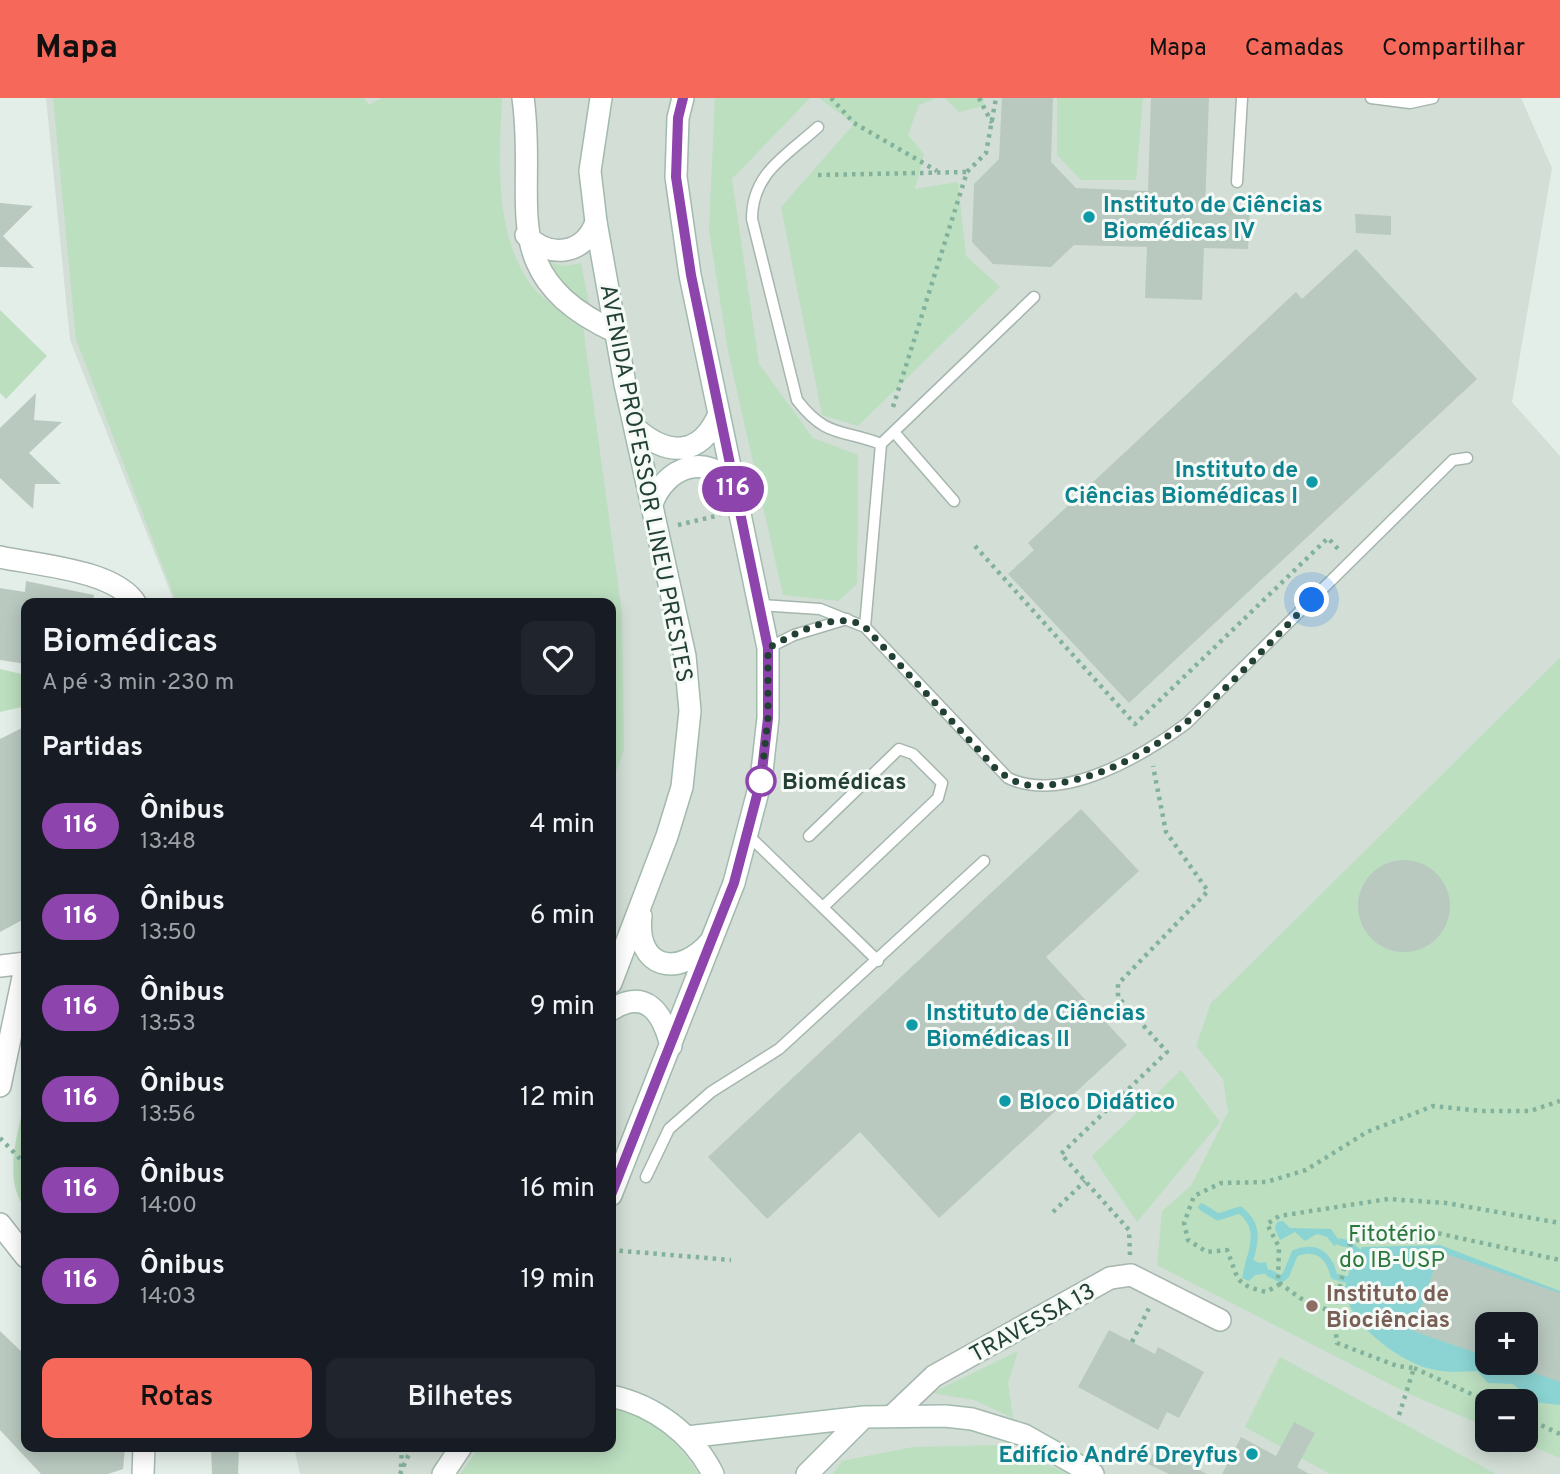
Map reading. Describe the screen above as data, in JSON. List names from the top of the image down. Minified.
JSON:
{"streets":{"main road":["AVENIDA PROFESSOR LINEU PRESTES","TRAVESSA 13"]},"parks":["Fitotério do IB-USP"],"places":["Instituto de Ciências Biomédicas IV","Instituto de Ciências Biomédicas I","Biomédicas","Instituto de Ciências Biomédicas II","Bloco Didático","Instituto de Biociências","Edifício André Dreyfus"],"lines":["bus line 116"],"page":{"header":"Mapa","nav":["Mapa","Camadas","Compartilhar"],"on_map":"116","heading":[["Biomédicas","A pé · 3 min · 230 m"],"Partidas"],"list":[{"mark":"116","name":"Ônibus","note":"13:48","value":"4 min"},{"mark":"116","name":"Ônibus","note":"13:50","value":"6 min"},{"mark":"116","name":"Ônibus","note":"13:53","value":"9 min"},{"mark":"116","name":"Ônibus","note":"13:56","value":"12 min"},{"mark":"116","name":"Ônibus","note":"14:00","value":"16 min"},{"mark":"116","name":"Ônibus","note":"14:03","value":"19 min"}],"map_buttons":["+","−"],"buttons":["Rotas","Bilhetes"]}}
